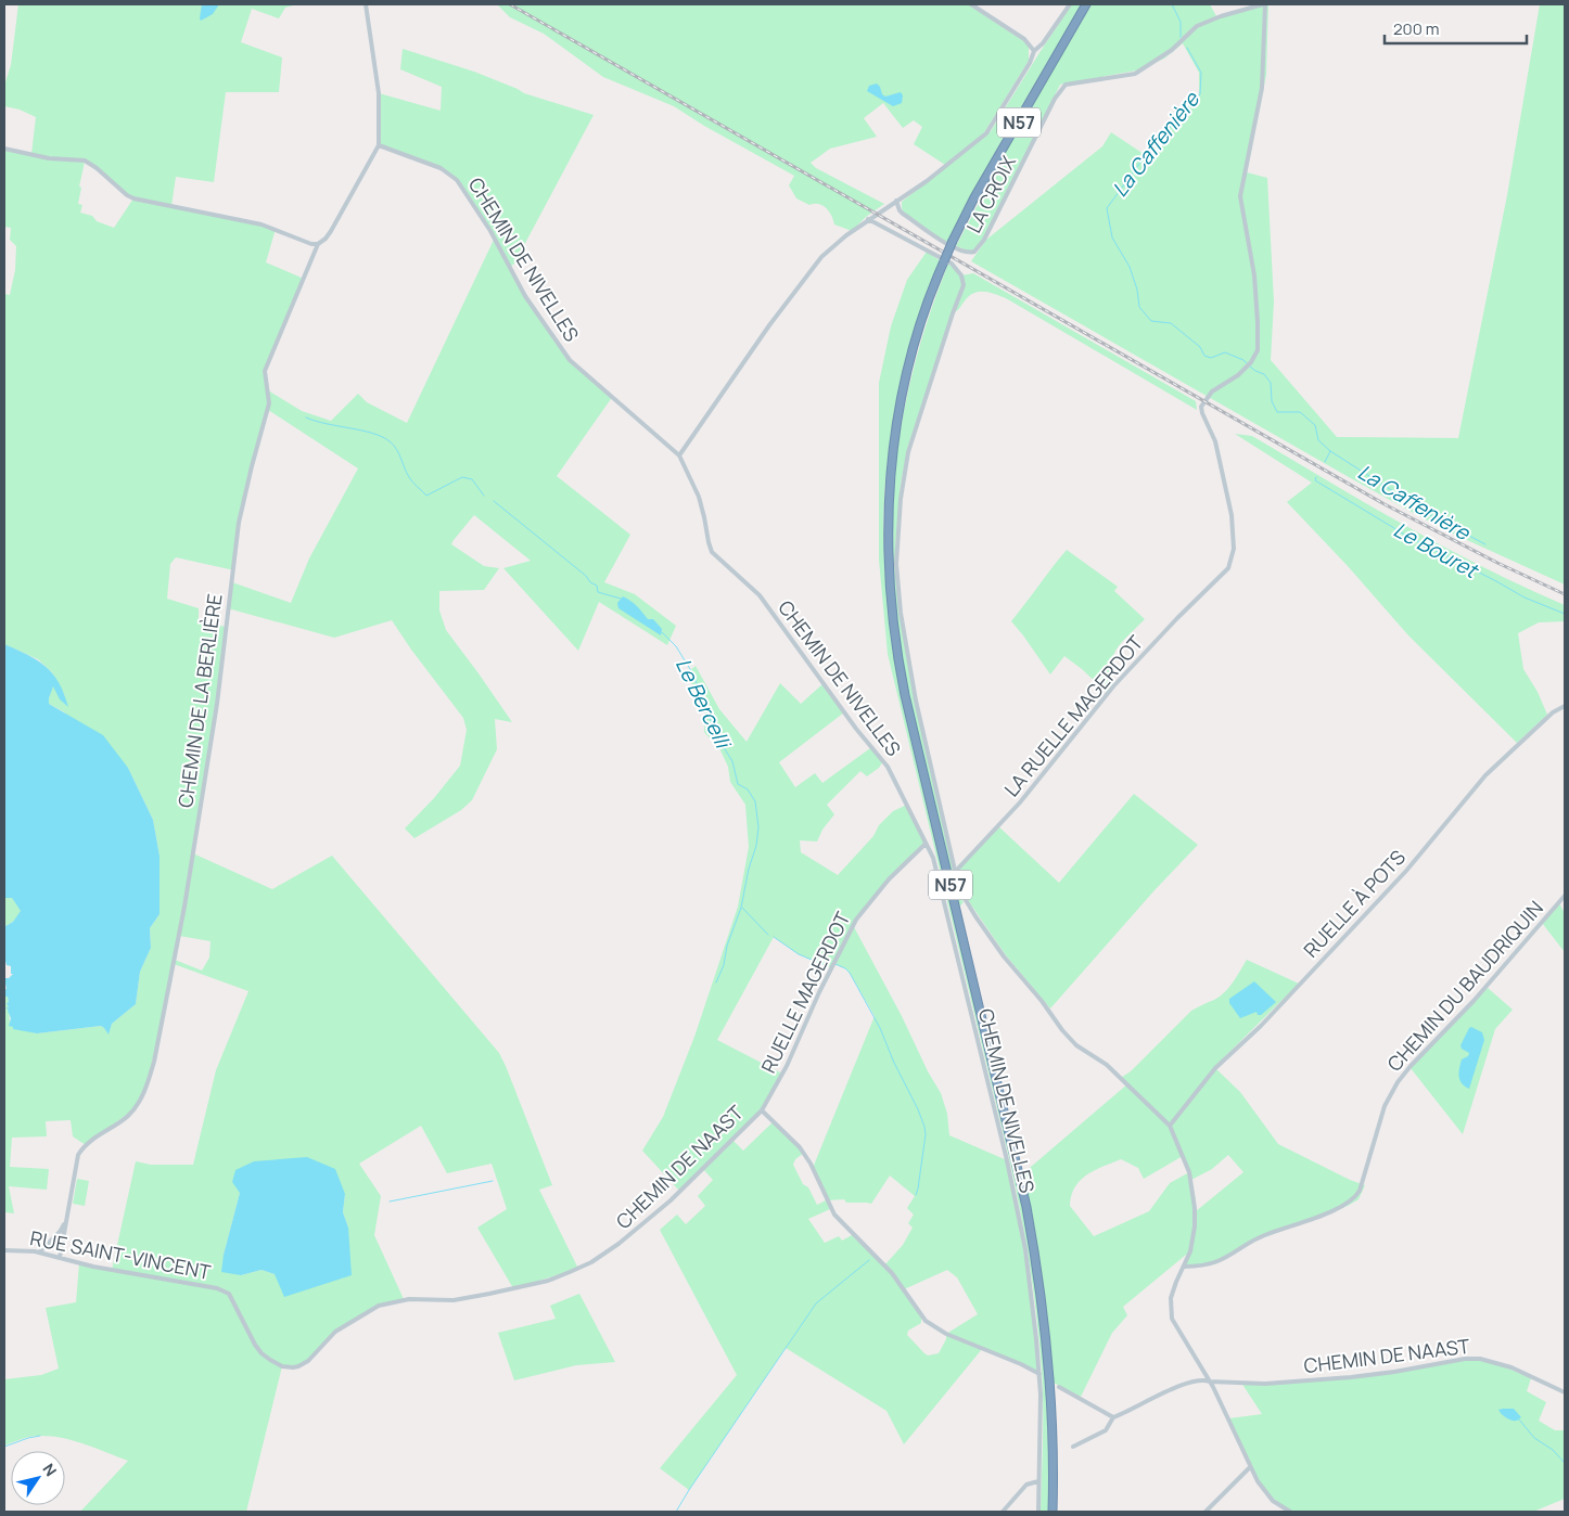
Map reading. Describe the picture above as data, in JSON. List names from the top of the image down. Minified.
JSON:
{"streets":{"highway":["N57"],"street":["LA CROIX","CHEMIN DE NIVELLES","CHEMIN DE LA BERLIÈRE","LA RUELLE MAGERDOT","RUELLE À POTS","CHEMIN DU BAUDRIQUIN","RUELLE MAGERDOT","CHEMIN DE NAAST","RUE SAINT-VINCENT"]},"crossings":[["LA CROIX","LA RUELLE MAGERDOT"],["CHEMIN DE NIVELLES","CHEMIN DE LA BERLIÈRE"],["CHEMIN DE NIVELLES","LA RUELLE MAGERDOT"],["CHEMIN DE NIVELLES","RUELLE À POTS"],["CHEMIN DE NIVELLES","CHEMIN DU BAUDRIQUIN"],["CHEMIN DE NIVELLES","RUELLE MAGERDOT"],["CHEMIN DE NIVELLES","CHEMIN DE NAAST"],["CHEMIN DE LA BERLIÈRE","RUE SAINT-VINCENT"],["RUELLE MAGERDOT","CHEMIN DE NAAST"],["CHEMIN DE NAAST","RUE SAINT-VINCENT"]],"water":["La Caffenière","Le Bouret","Le Bercelli"],"scale_bar":"200 m","north":"top right"}
